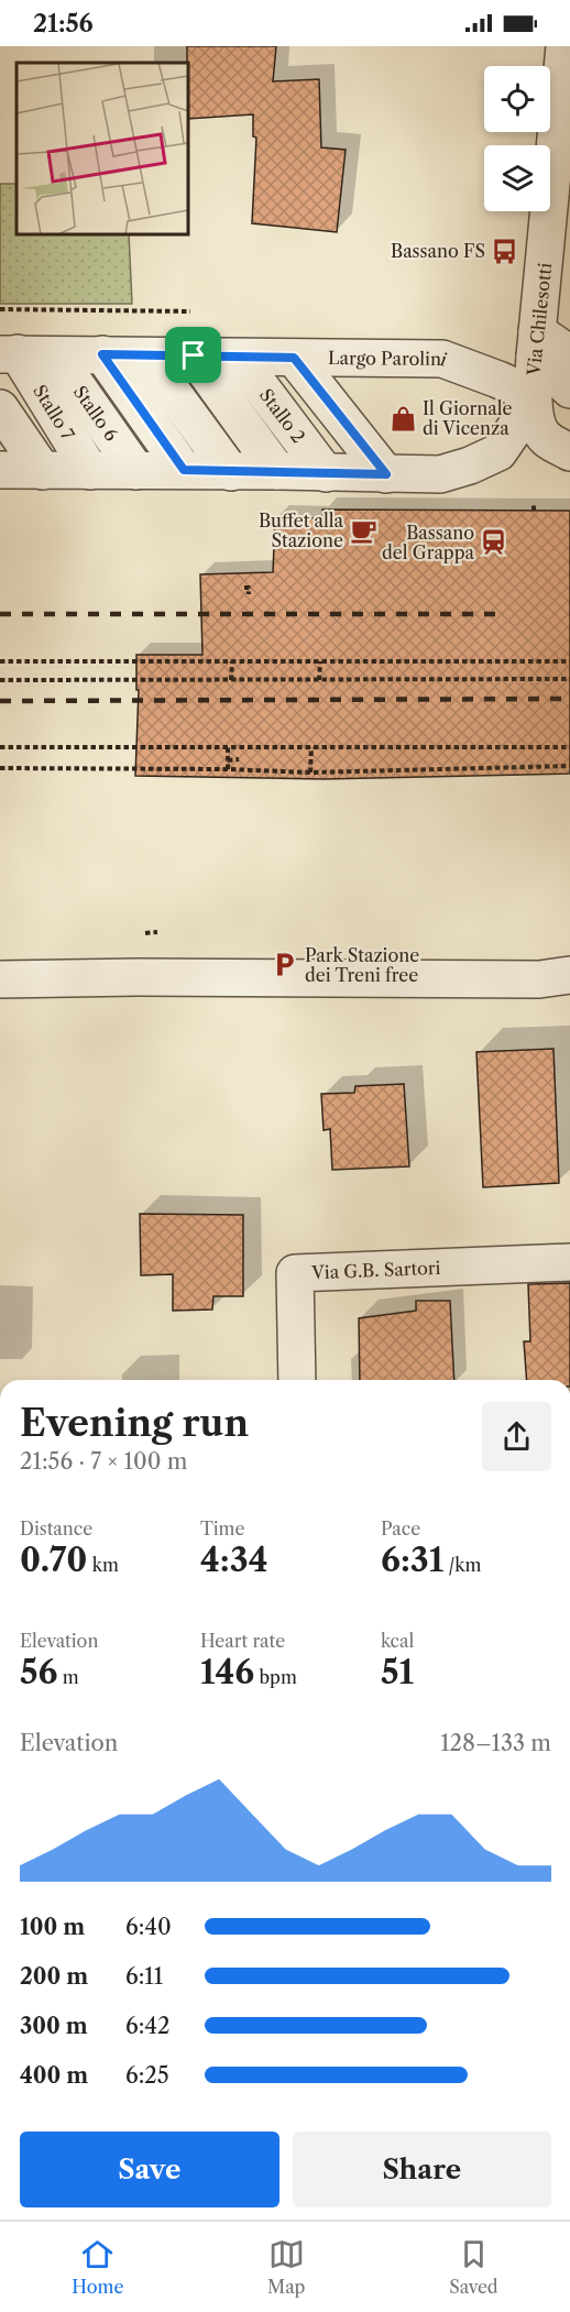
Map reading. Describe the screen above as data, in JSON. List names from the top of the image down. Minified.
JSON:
{"streets":{"street":["Via Chilesotti","Largo Parolini","Stallo 7","Stallo 6","Stallo 2","Via G.B. Sartori"]},"crossings":[["Via Chilesotti","Largo Parolini"],["Largo Parolini","Stallo 7"],["Largo Parolini","Stallo 6"],["Largo Parolini","Stallo 2"]],"places":{"bus stop":["Bassano FS"],"shop":["Il Giornale di Vicenza"],"cafe":["Buffet alla Stazione"],"station":["Bassano del Grappa"],"parking":["Park Stazione dei Treni free"]},"page":{"status":"21:56","heading":["Evening run","21:56 · 7 × 100 m"],"stats":[["Distance","0.70 km"],["Time","4:34"],["Pace","6:31 /km"],["Elevation","56 m"],["Heart rate","146 bpm"],["kcal","51"]],"chart":["Elevation","128–133 m"],"list":[{"name":"100 m","note":"6:40"},{"name":"200 m","note":"6:11"},{"name":"300 m","note":"6:42"},{"name":"400 m","note":"6:25"}],"buttons":["Save","Share"],"tabs":["Home","Map","Saved"]}}
